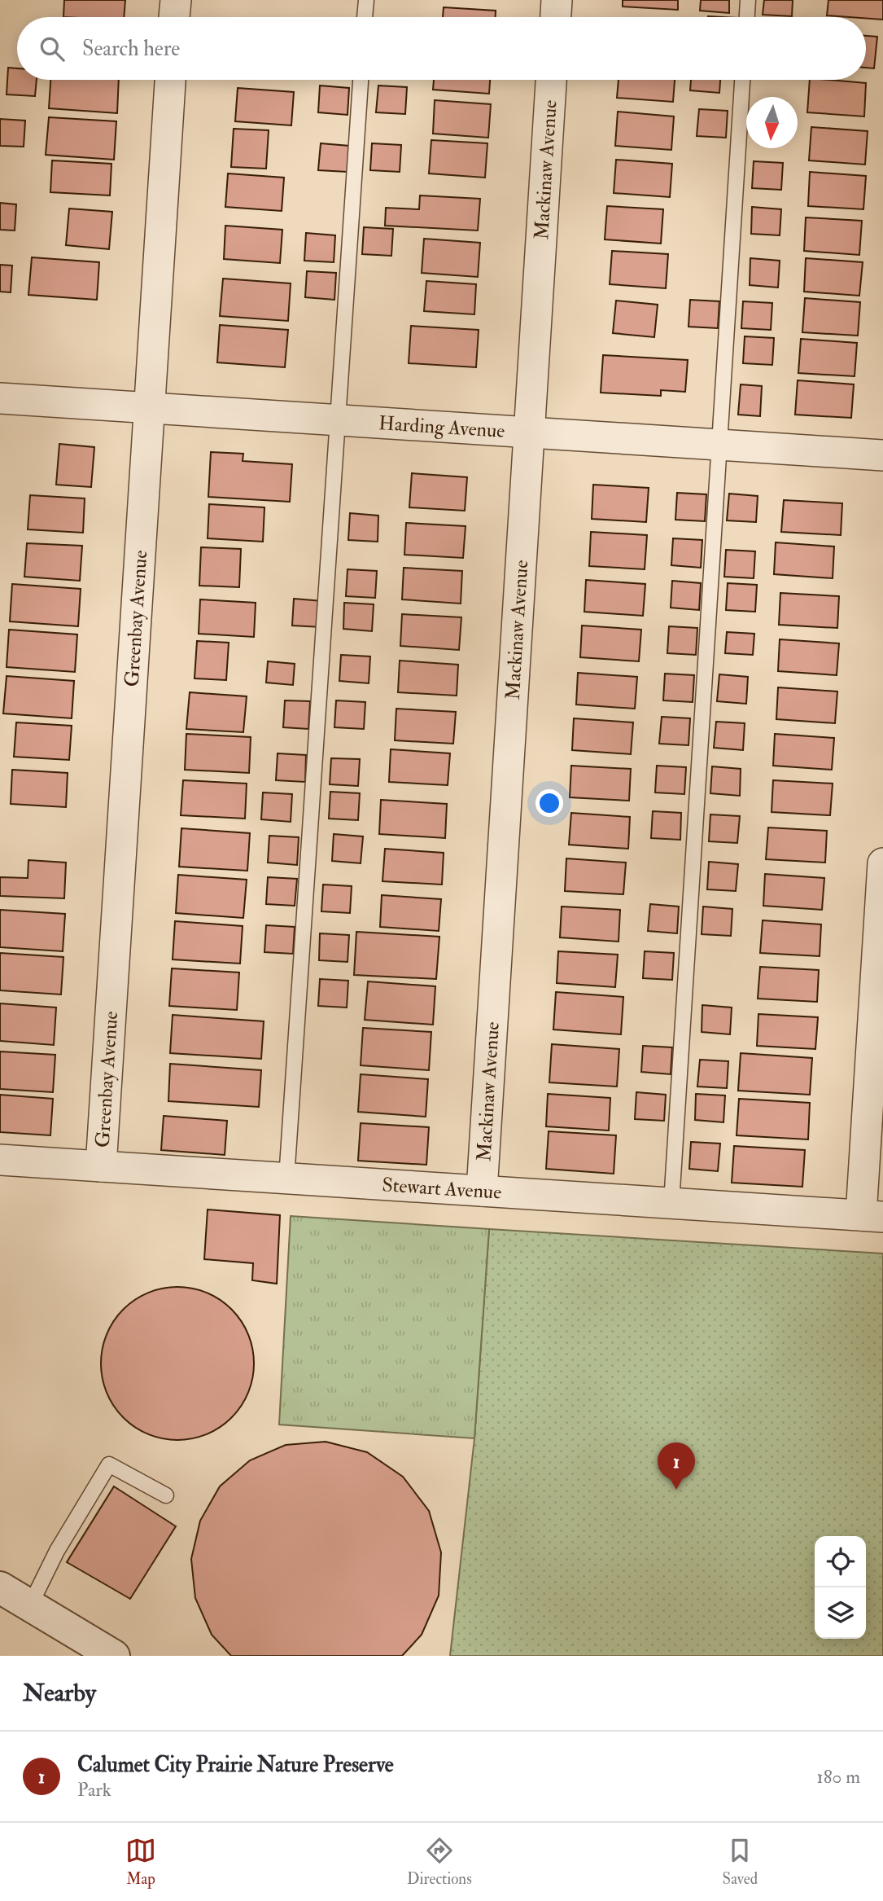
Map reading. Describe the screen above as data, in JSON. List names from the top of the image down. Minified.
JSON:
{"streets":{"street":["Mackinaw Avenue","Harding Avenue","Greenbay Avenue","Stewart Avenue"]},"crossings":[["Mackinaw Avenue","Harding Avenue"],["Mackinaw Avenue","Stewart Avenue"],["Harding Avenue","Greenbay Avenue"],["Greenbay Avenue","Stewart Avenue"]],"north":"bottom","page":{"search":"Search here","pins":"1","heading":"Nearby","list":[{"mark":"1","name":"Calumet City Prairie Nature Preserve","note":"Park","value":"180 m"}],"nav":["Map","Directions","Saved"]}}
